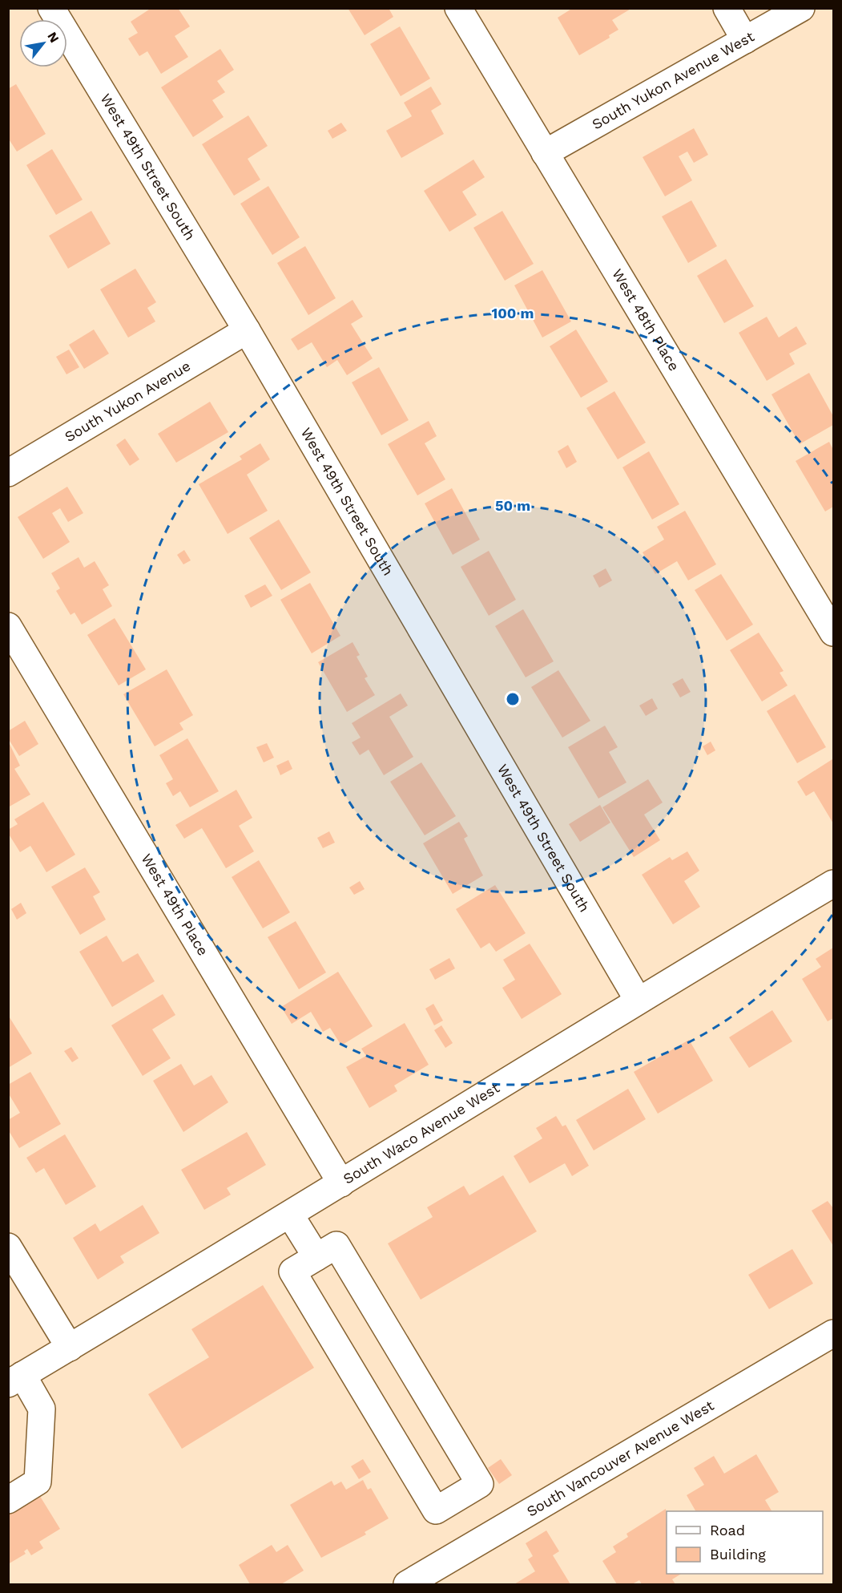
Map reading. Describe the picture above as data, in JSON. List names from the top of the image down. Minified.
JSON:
{"streets":{"street":["South Yukon Avenue West","West 49th Street South","West 48th Place","South Yukon Avenue","West 49th Place","South Waco Avenue West","South Vancouver Avenue West"]},"crossings":[["South Yukon Avenue West","West 48th Place"],["West 49th Street South","South Yukon Avenue"],["West 49th Street South","South Waco Avenue West"],["West 49th Place","South Waco Avenue West"]],"legend":["Road","Building"],"north":"top right","rings":["100 m","50 m"]}
